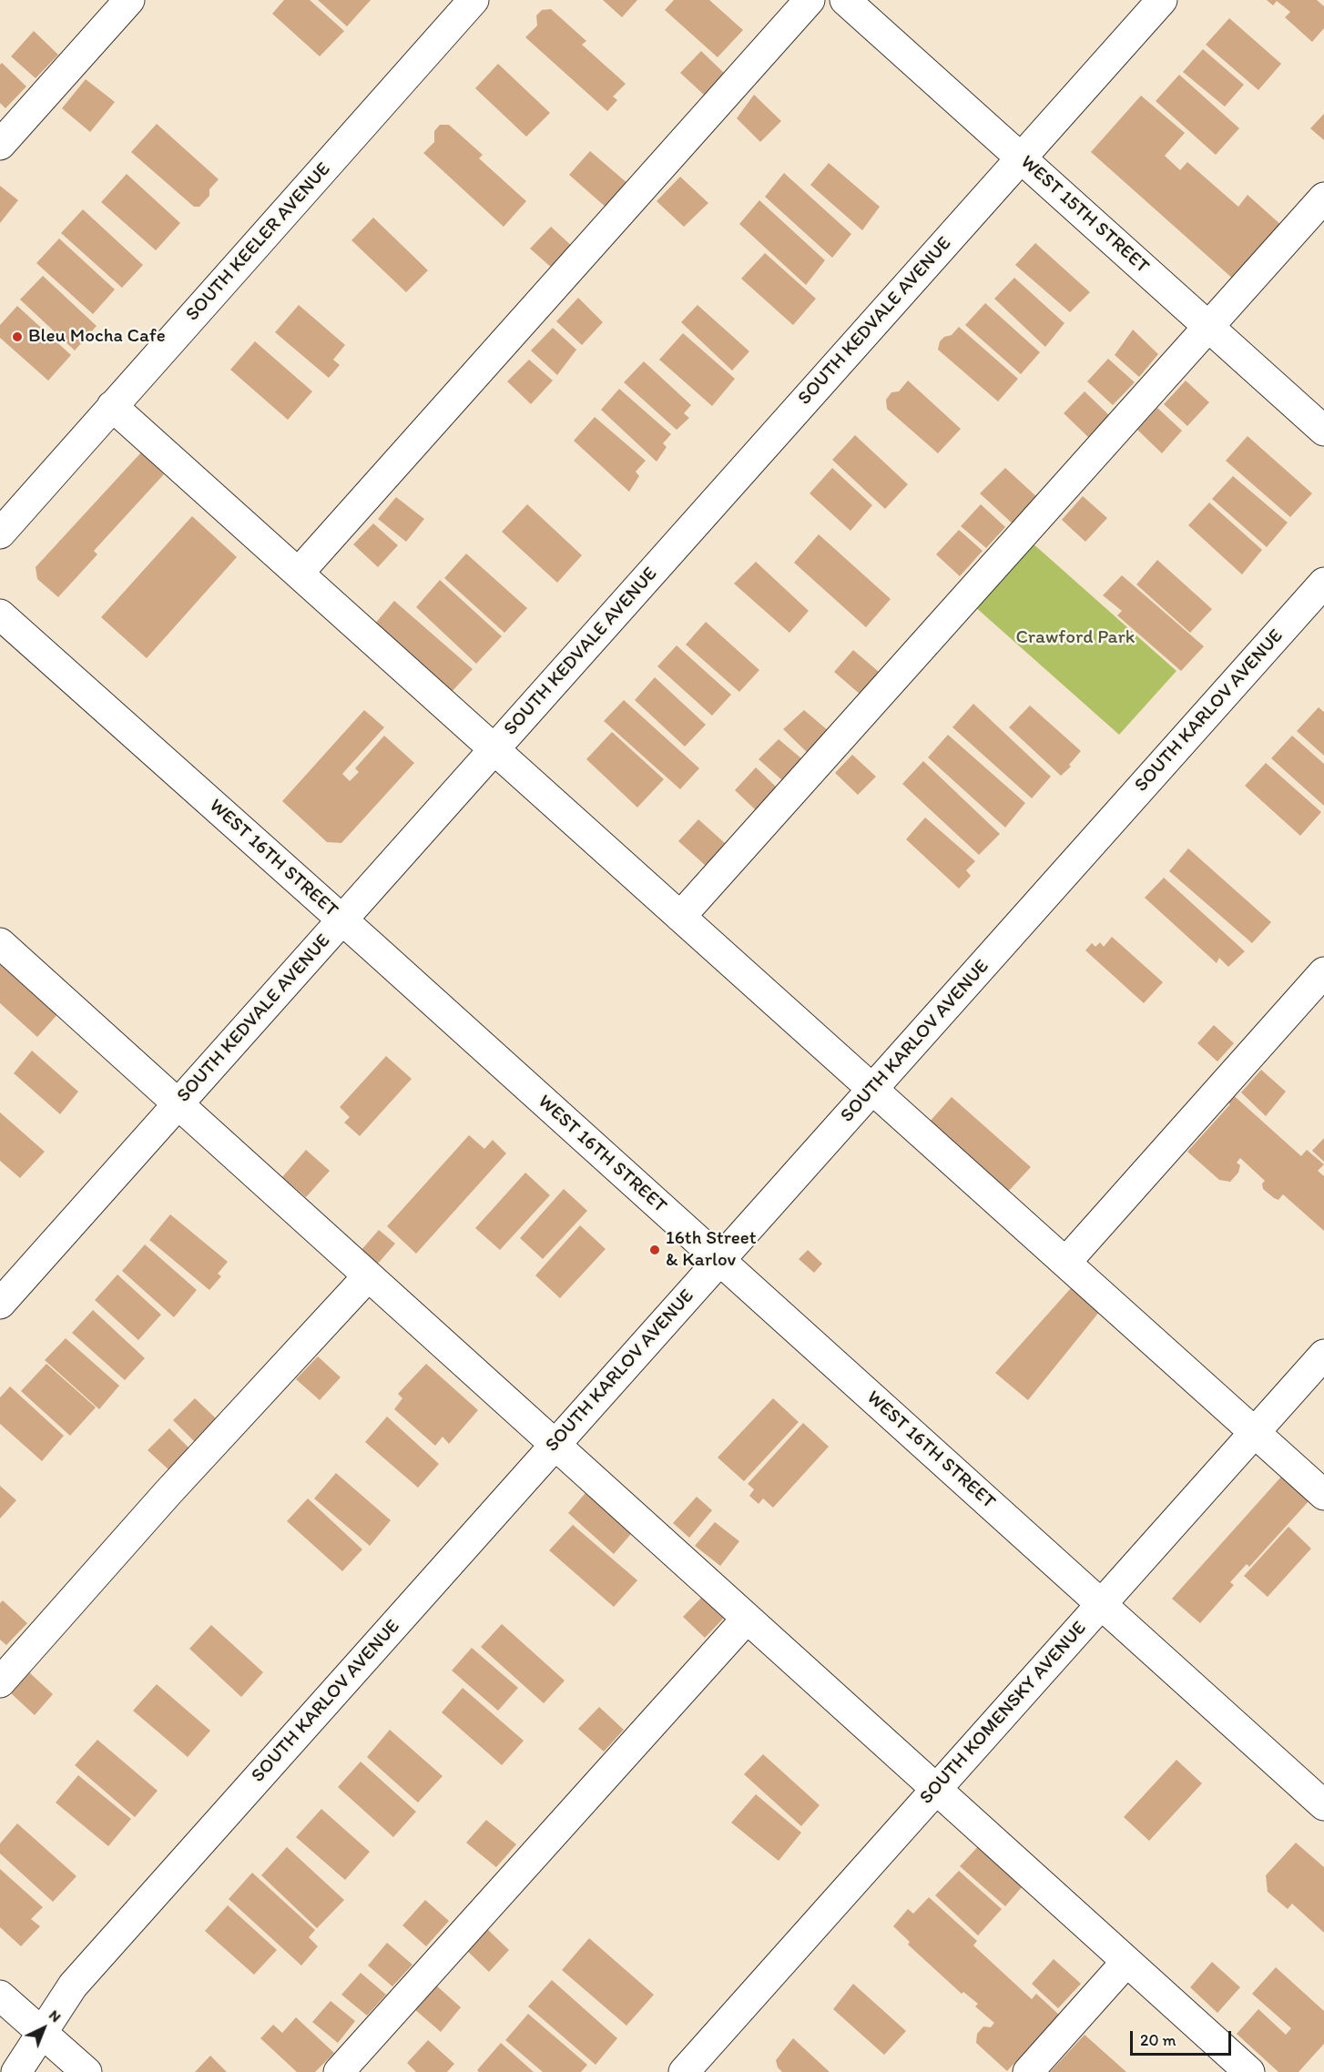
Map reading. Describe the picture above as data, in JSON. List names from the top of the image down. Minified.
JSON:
{"streets":{"street":["WEST 15TH STREET","SOUTH KEELER AVENUE","SOUTH KEDVALE AVENUE","SOUTH KARLOV AVENUE","WEST 16TH STREET","SOUTH KOMENSKY AVENUE"]},"crossings":[["WEST 15TH STREET","SOUTH KEDVALE AVENUE"],["SOUTH KEDVALE AVENUE","WEST 16TH STREET"],["SOUTH KARLOV AVENUE","WEST 16TH STREET"],["WEST 16TH STREET","SOUTH KOMENSKY AVENUE"]],"parks":["Crawford Park"],"places":["Bleu Mocha Cafe","16th Street & Karlov"],"scale_bar":"20 m","north":"top right"}
